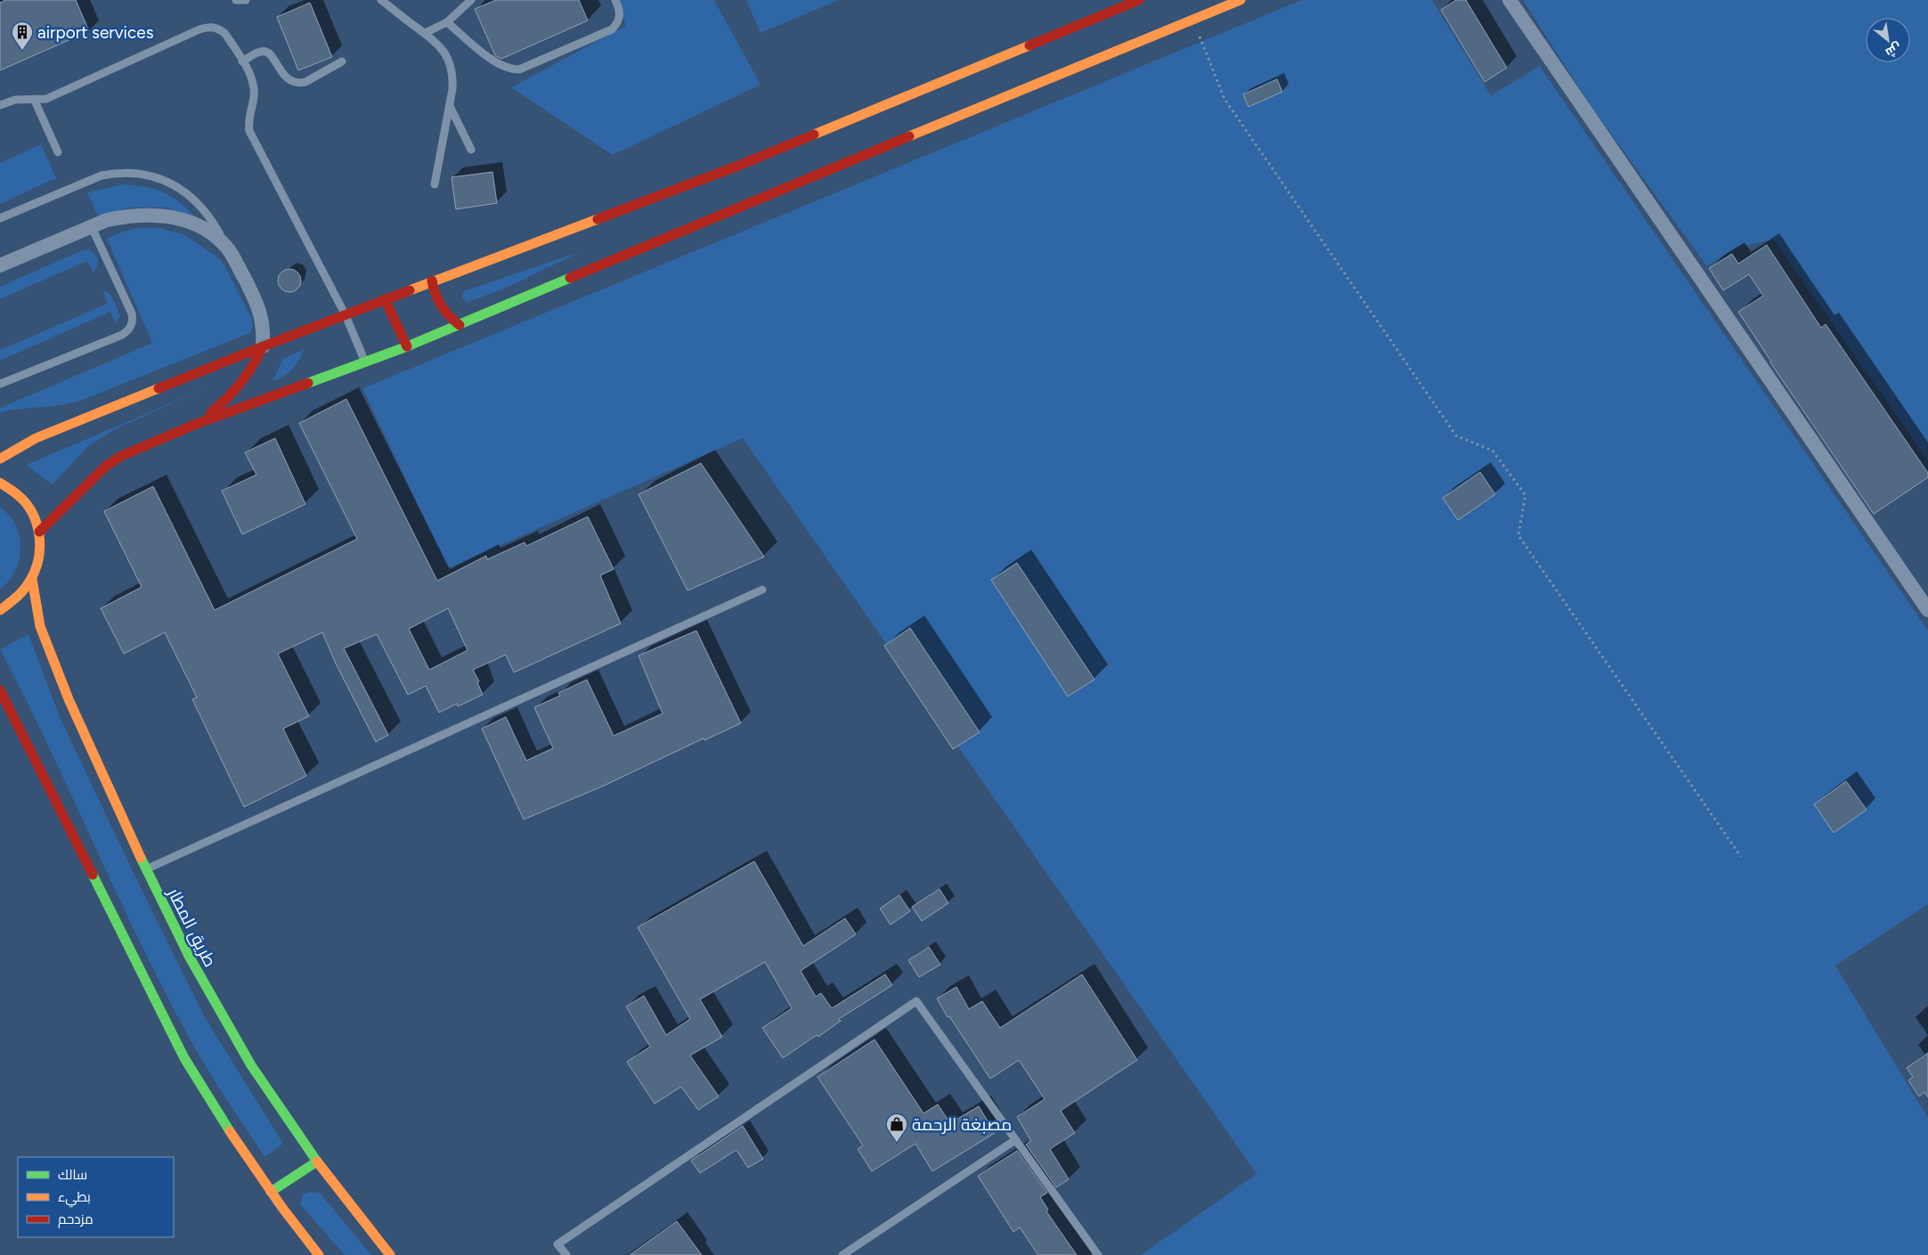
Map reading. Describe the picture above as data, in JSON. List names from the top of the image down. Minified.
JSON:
{"streets":{"main road":["طريق المطار"]},"places":{"building":["airport services"],"shop":["مصبغة الرحمة"]},"legend":["سالك","بطيء","مزدحم"],"north":"bottom right"}
